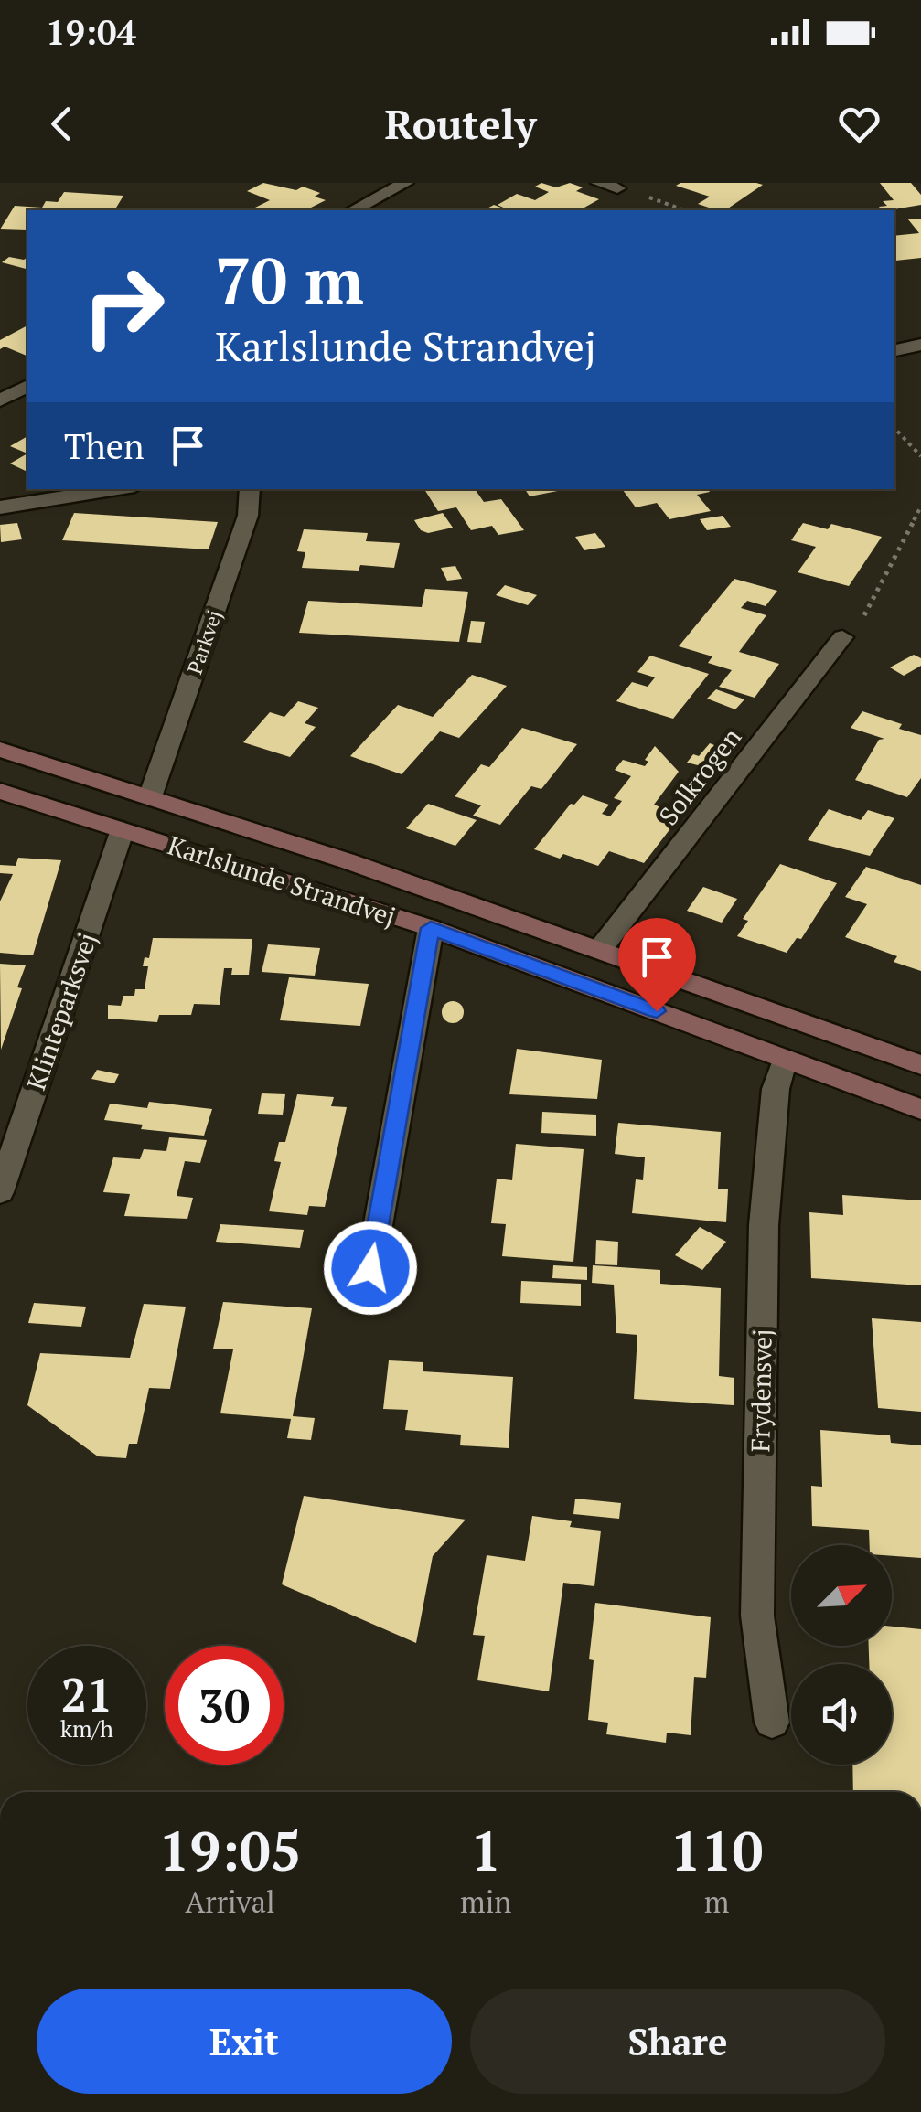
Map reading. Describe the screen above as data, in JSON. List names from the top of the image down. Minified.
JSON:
{"streets":{"main road":["Karlslunde Strandvej"],"street":["Parkvej","Solkrogen","Klinteparksvej","Frydensvej"]},"crossings":[["Parkvej","Karlslunde Strandvej"],["Solkrogen","Karlslunde Strandvej"],["Karlslunde Strandvej","Klinteparksvej"],["Karlslunde Strandvej","Frydensvej"]],"north":"top right","page":{"status":"19:04","header":"Routely","turn":["70 m","Karlslunde Strandvej"],"then":"Then","speed":"21 km/h","limit":"30","eta":["19:05","Arrival","1","min","110","m"],"buttons":["Exit","Share"]}}
